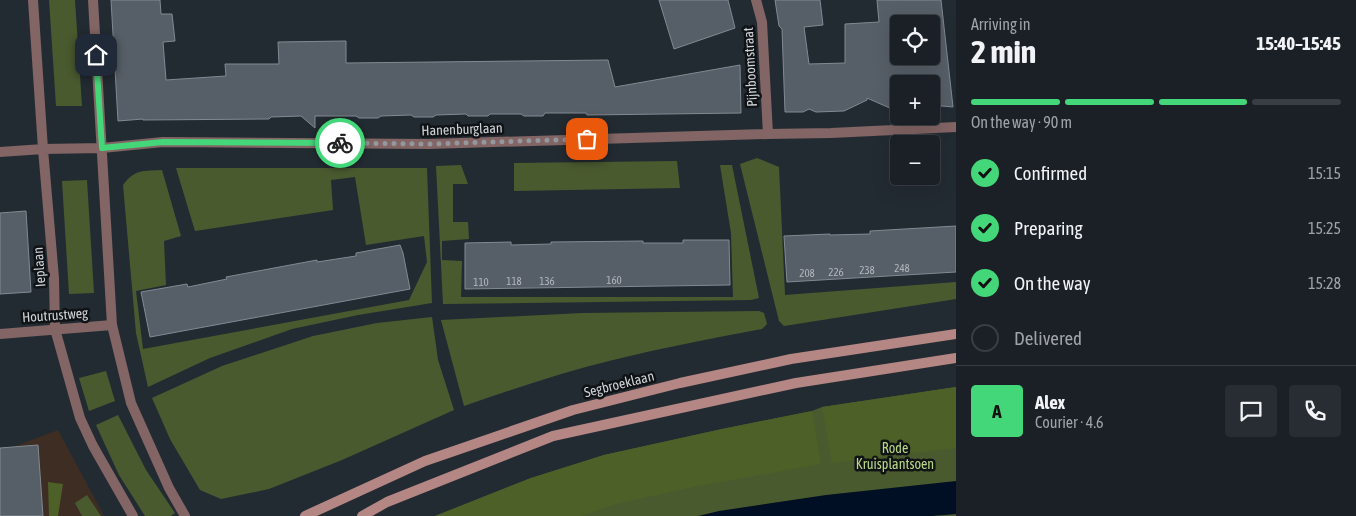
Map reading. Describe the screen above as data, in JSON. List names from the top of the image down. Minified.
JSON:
{"streets":{"main road":["Segbroeklaan"],"street":["Pijnboomstraat","Hanenburglaan","Ieplaan","Houtrustweg"]},"crossings":[["Pijnboomstraat","Hanenburglaan"],["Hanenburglaan","Ieplaan"],["Ieplaan","Houtrustweg"]],"parks":["Rode Kruisplantsoen"],"house_numbers":["248","238","226","208","160","118","136","110"],"page":{"heading":["2 min","Arriving in","15:40–15:45"],"panel":["Alex","Courier · 4.6"],"map_buttons":["+","−"],"bar":"On the way · 90 m","list":[["Confirmed","15:15"],["Preparing","15:25"],["On the way","15:28"],"Delivered"],"round":"A"}}
